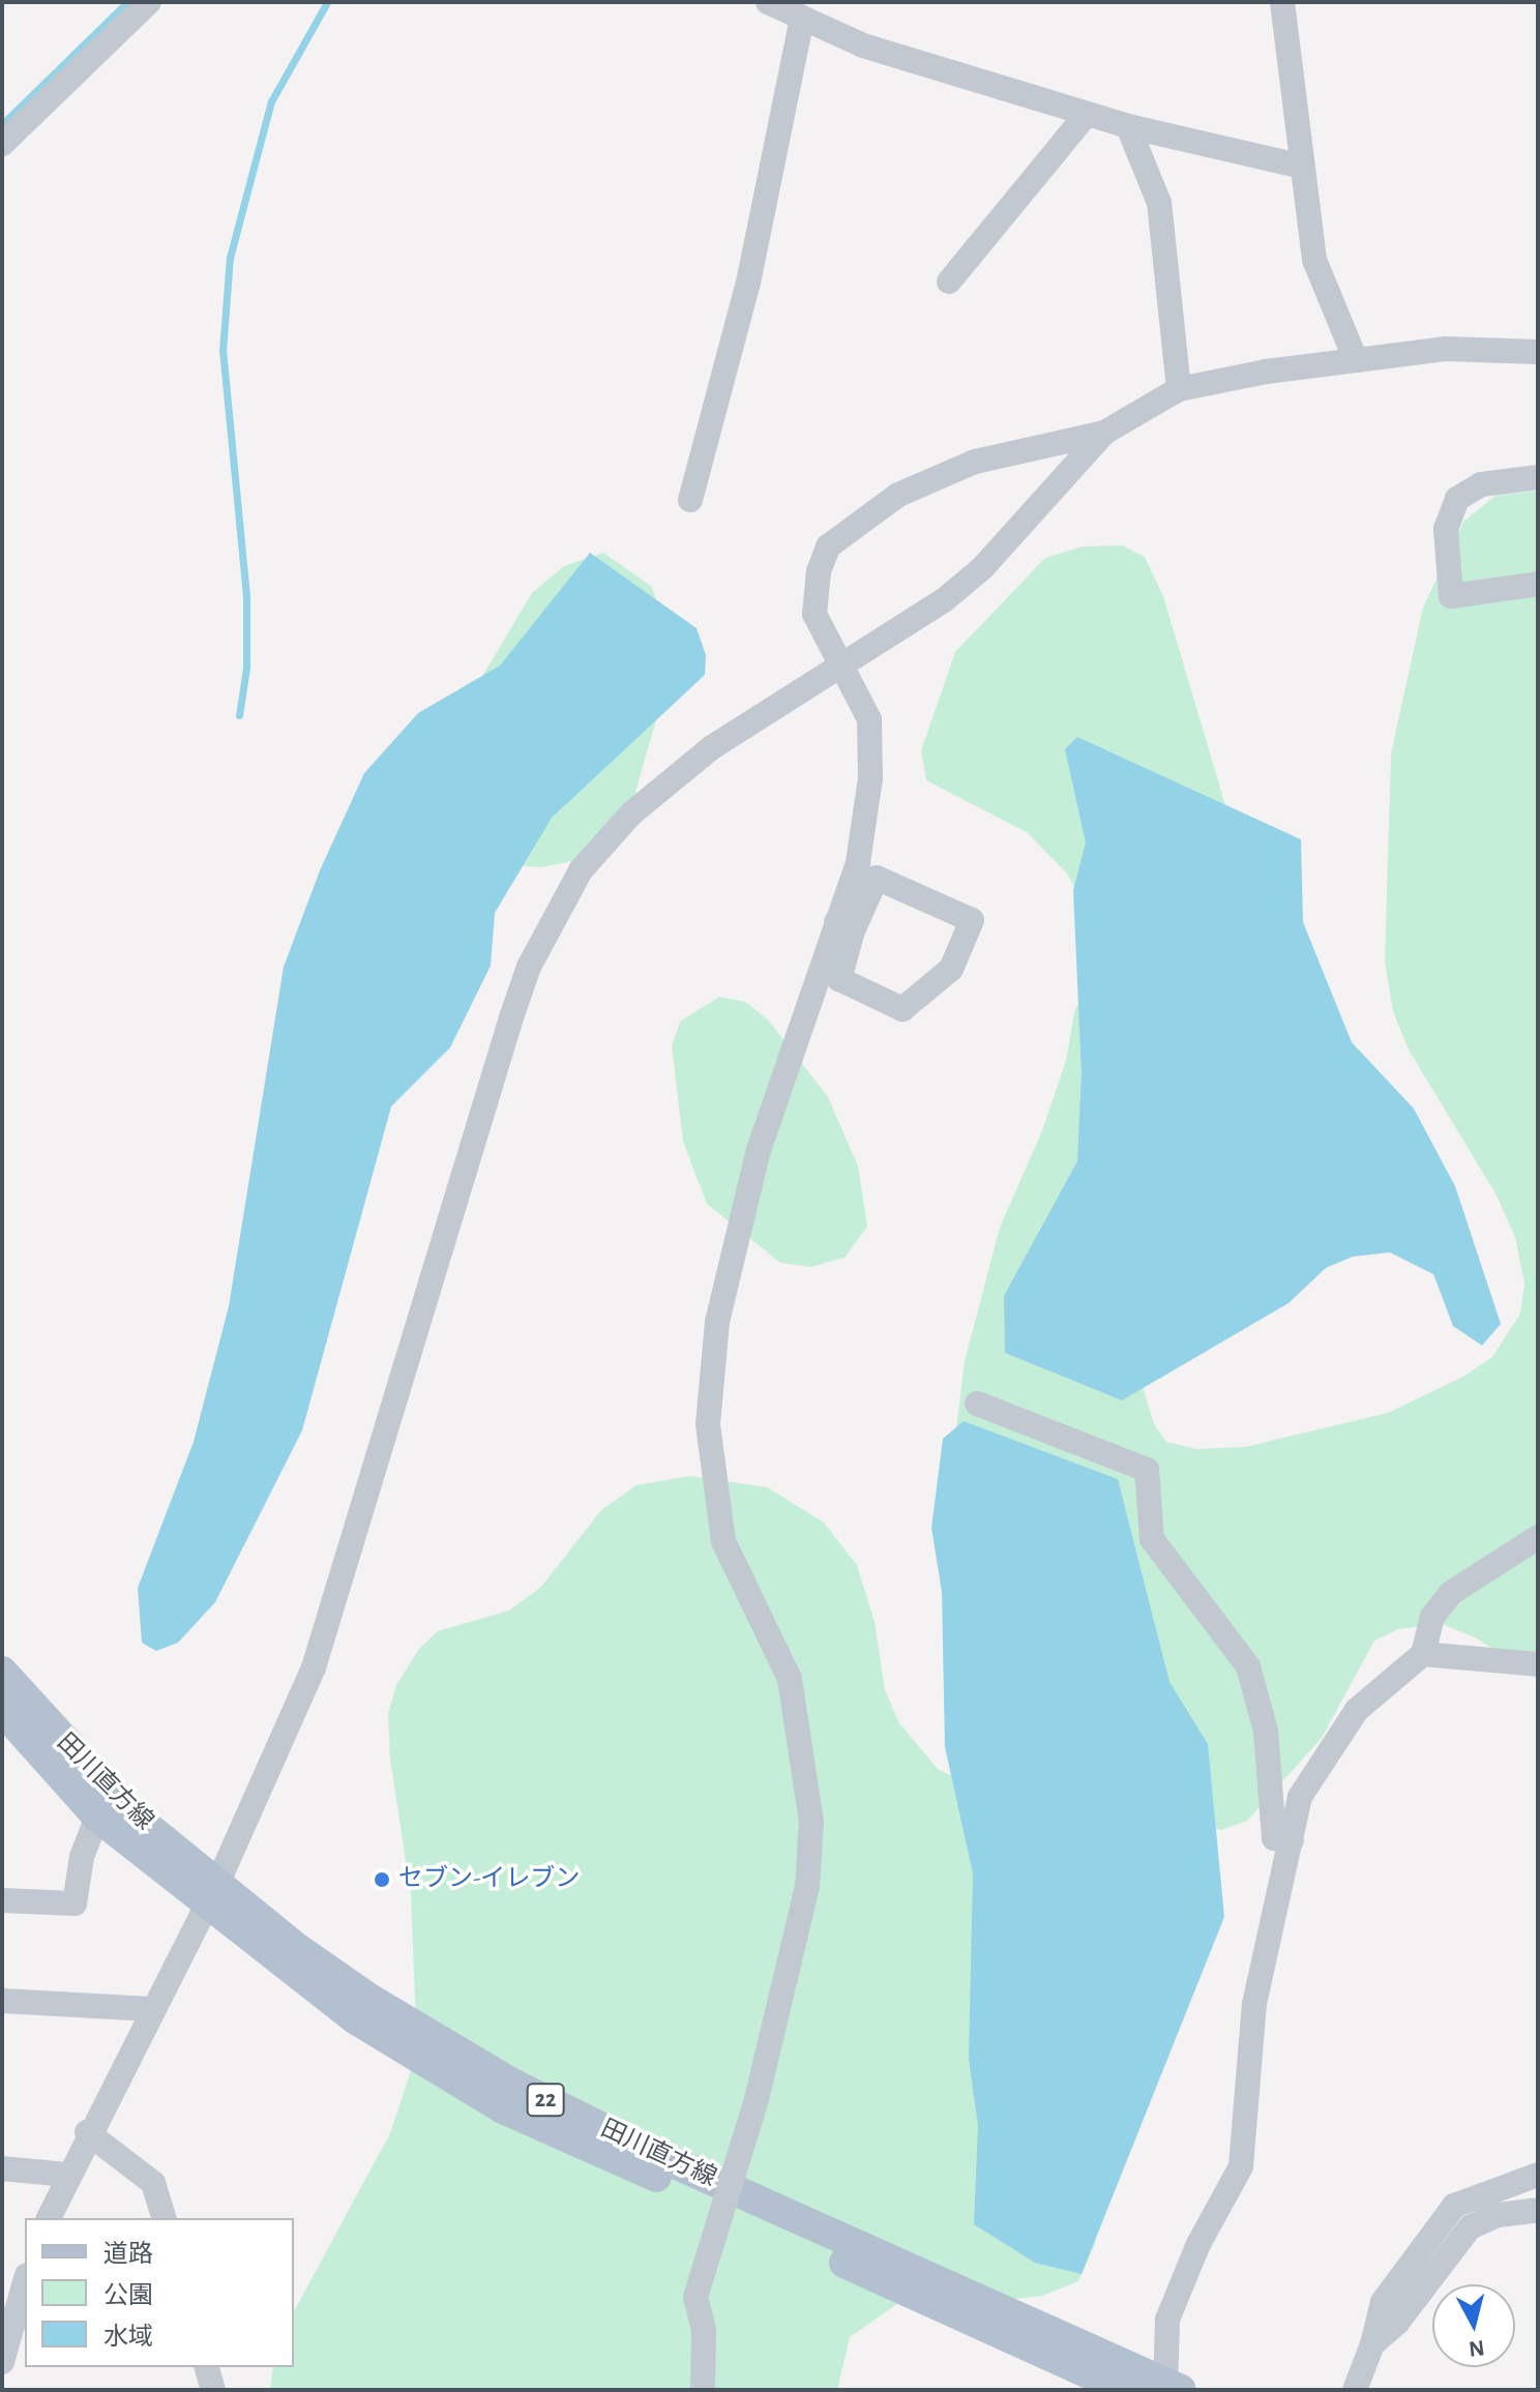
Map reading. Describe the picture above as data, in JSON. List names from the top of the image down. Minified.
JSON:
{"streets":{"main road":["田川直方線","22"]},"places":["セブン-イレブン"],"legend":["道路","公園","水域"],"north":"bottom"}
